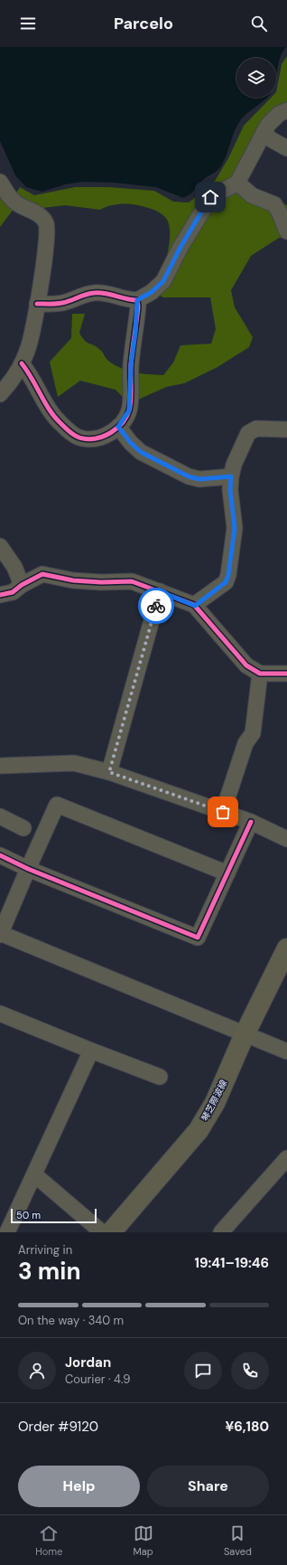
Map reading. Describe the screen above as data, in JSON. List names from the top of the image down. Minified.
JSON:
{"streets":{"main road":["琴芝際波線"]},"scale_bar":"50 m","page":{"header":"Parcelo","scale":"50 m","heading":["3 min","Arriving in","19:41–19:46"],"panel":["Jordan","Courier · 4.9","Order #9120","¥6,180"],"bar":"On the way · 340 m","buttons":["Help","Share"],"tabs":["Home","Map","Saved"]}}
